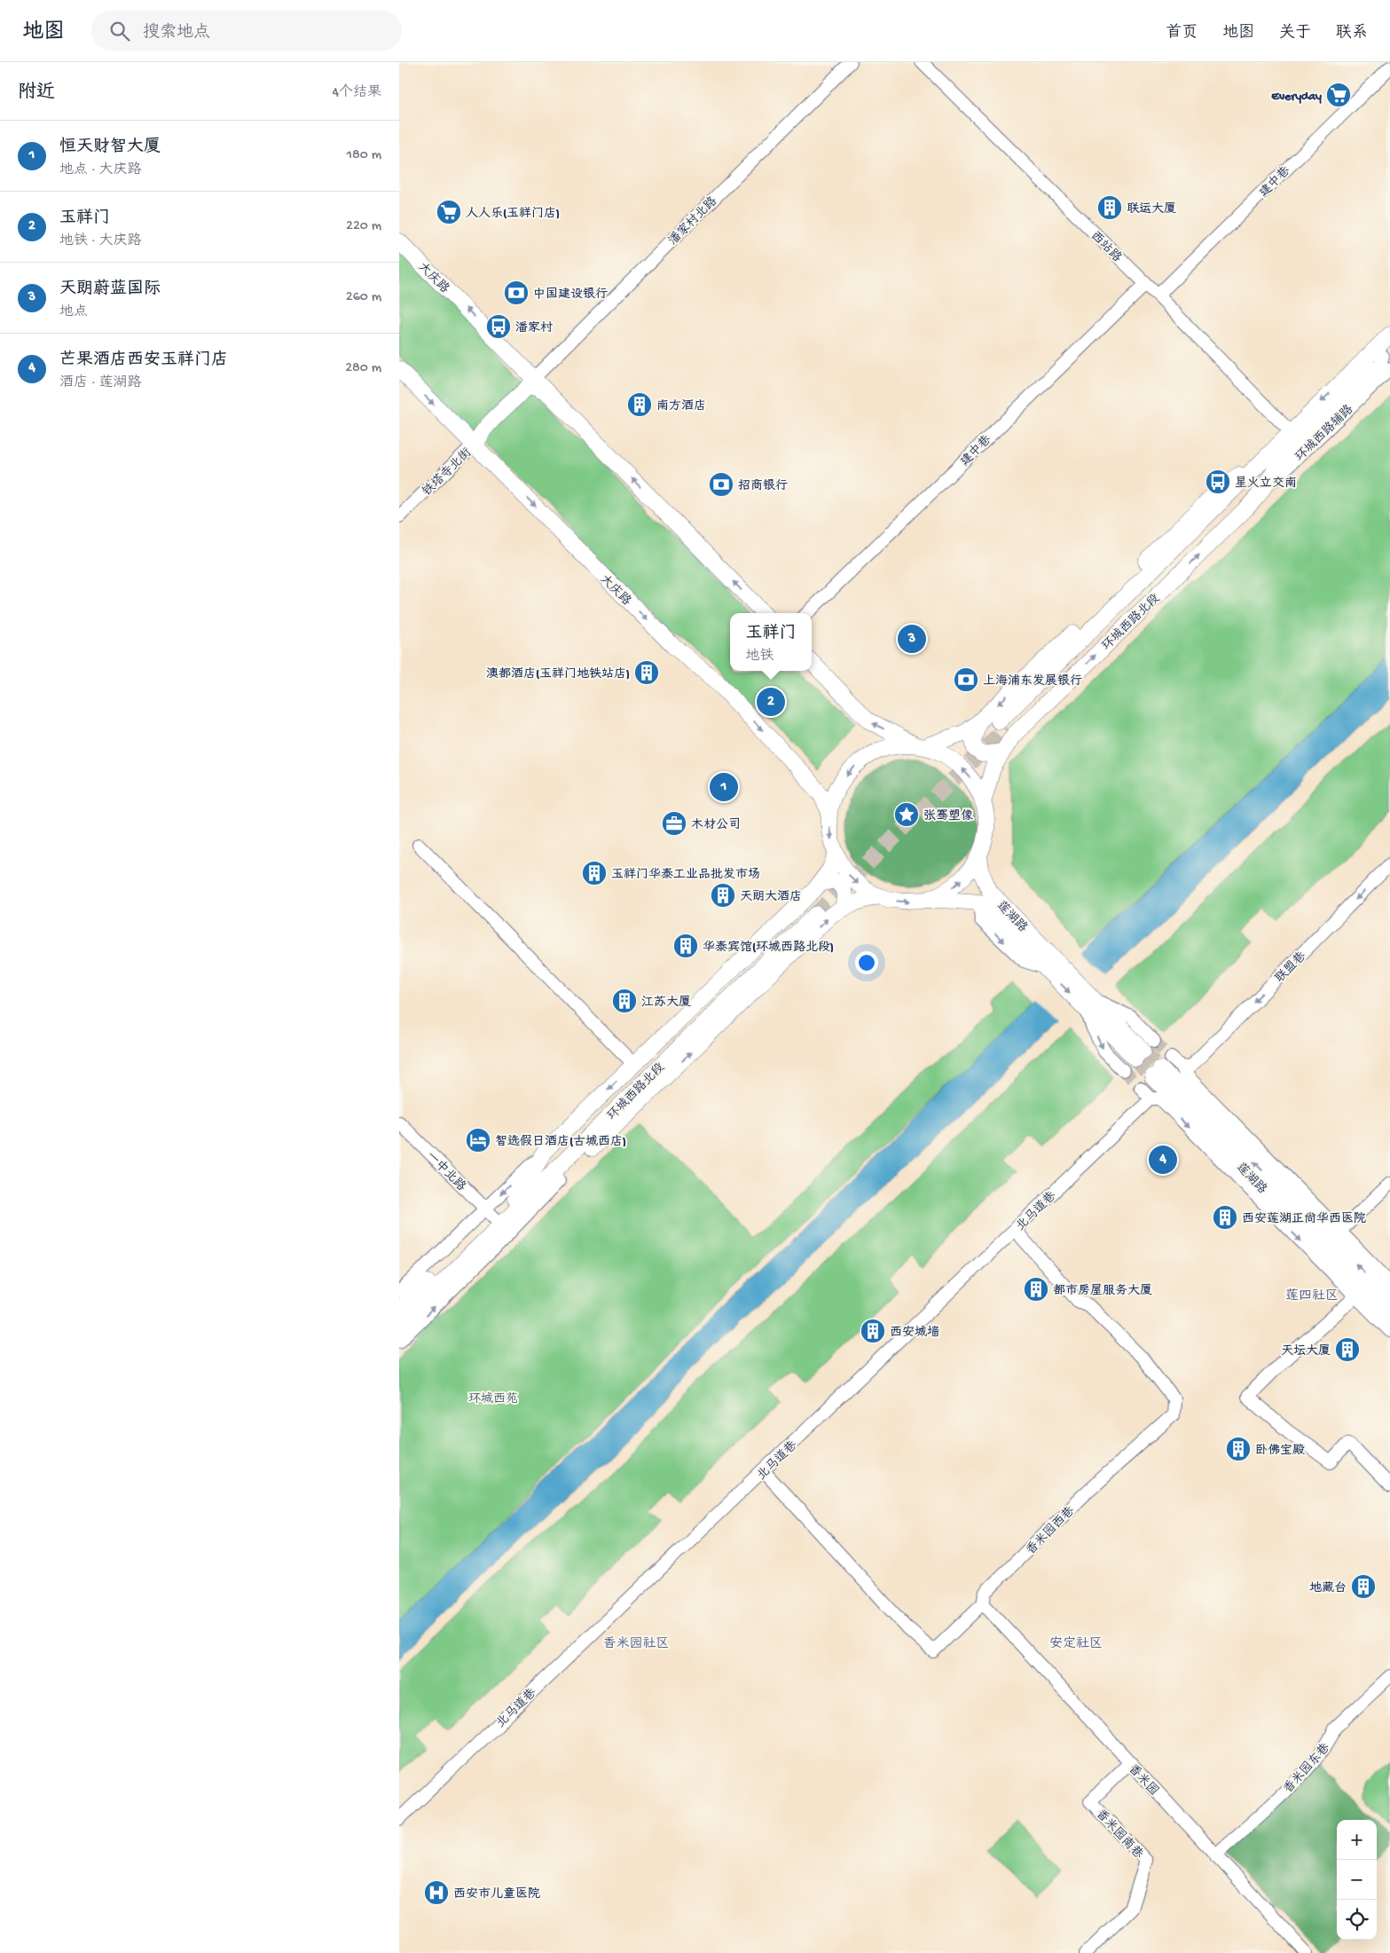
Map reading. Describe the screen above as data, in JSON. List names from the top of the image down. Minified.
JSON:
{"streets":{"main road":["大庆路","环城西路北段","莲湖路"],"street":["建中巷","潘家村北路","西站路","环城西路辅路","铁塔寺北街","联盟巷","一中北路","北马道巷","香米园西巷","香米园东巷","香米园","香米园南巷"]},"crossings":[["建中巷","西站路"],["潘家村北路","大庆路"],["西站路","环城西路北段"],["大庆路","铁塔寺北街"],["大庆路","环城西路北段"],["大庆路","莲湖路"],["环城西路辅路","环城西路北段"],["环城西路北段","莲湖路"],["环城西路北段","一中北路"],["北马道巷","香米园西巷"],["香米园西巷","香米园"],["香米园东巷","香米园"],["香米园","香米园南巷"]],"one_way":["联盟巷"],"districts":["莲四社区","香米园社区","安定社区"],"parks":["环城西苑"],"places":{"supermarket":["Everyday","人人乐(玉祥门店)"],"building":["联运大厦","南方酒店","澳都酒店(玉祥门地铁站店)","玉祥门华泰工业品批发市场","天朗大酒店","华泰宾馆(环城西路北段)","江苏大厦","西安莲湖正尚华西医院","都市房屋服务大厦","西安城墙","天坛大厦","卧佛宝殿","地藏台"],"bank":["中国建设银行","招商银行","上海浦东发展银行"],"bus stop":["潘家村","星火立交南"],"place":["张骞塑像"],"office":["木材公司"],"hotel":["智选假日酒店(古城西店)"],"hospital":["西安市儿童医院"]},"page":{"header":"地图","search":"搜索地点","nav":["首页","地图","关于","联系"],"heading":["附近","4个结果"],"list":[{"mark":"1","name":"恒天财智大厦","note":"地点 · 大庆路","value":"180 m"},{"mark":"2","name":"玉祥门","note":"地铁 · 大庆路","value":"220 m"},{"mark":"3","name":"天朗蔚蓝国际","note":"地点","value":"260 m"},{"mark":"4","name":"芒果酒店西安玉祥门店","note":"酒店 · 莲湖路","value":"280 m"}],"popup":["玉祥门","地铁"],"pins":["3","2","1","4"],"map_buttons":["+","−"]}}
